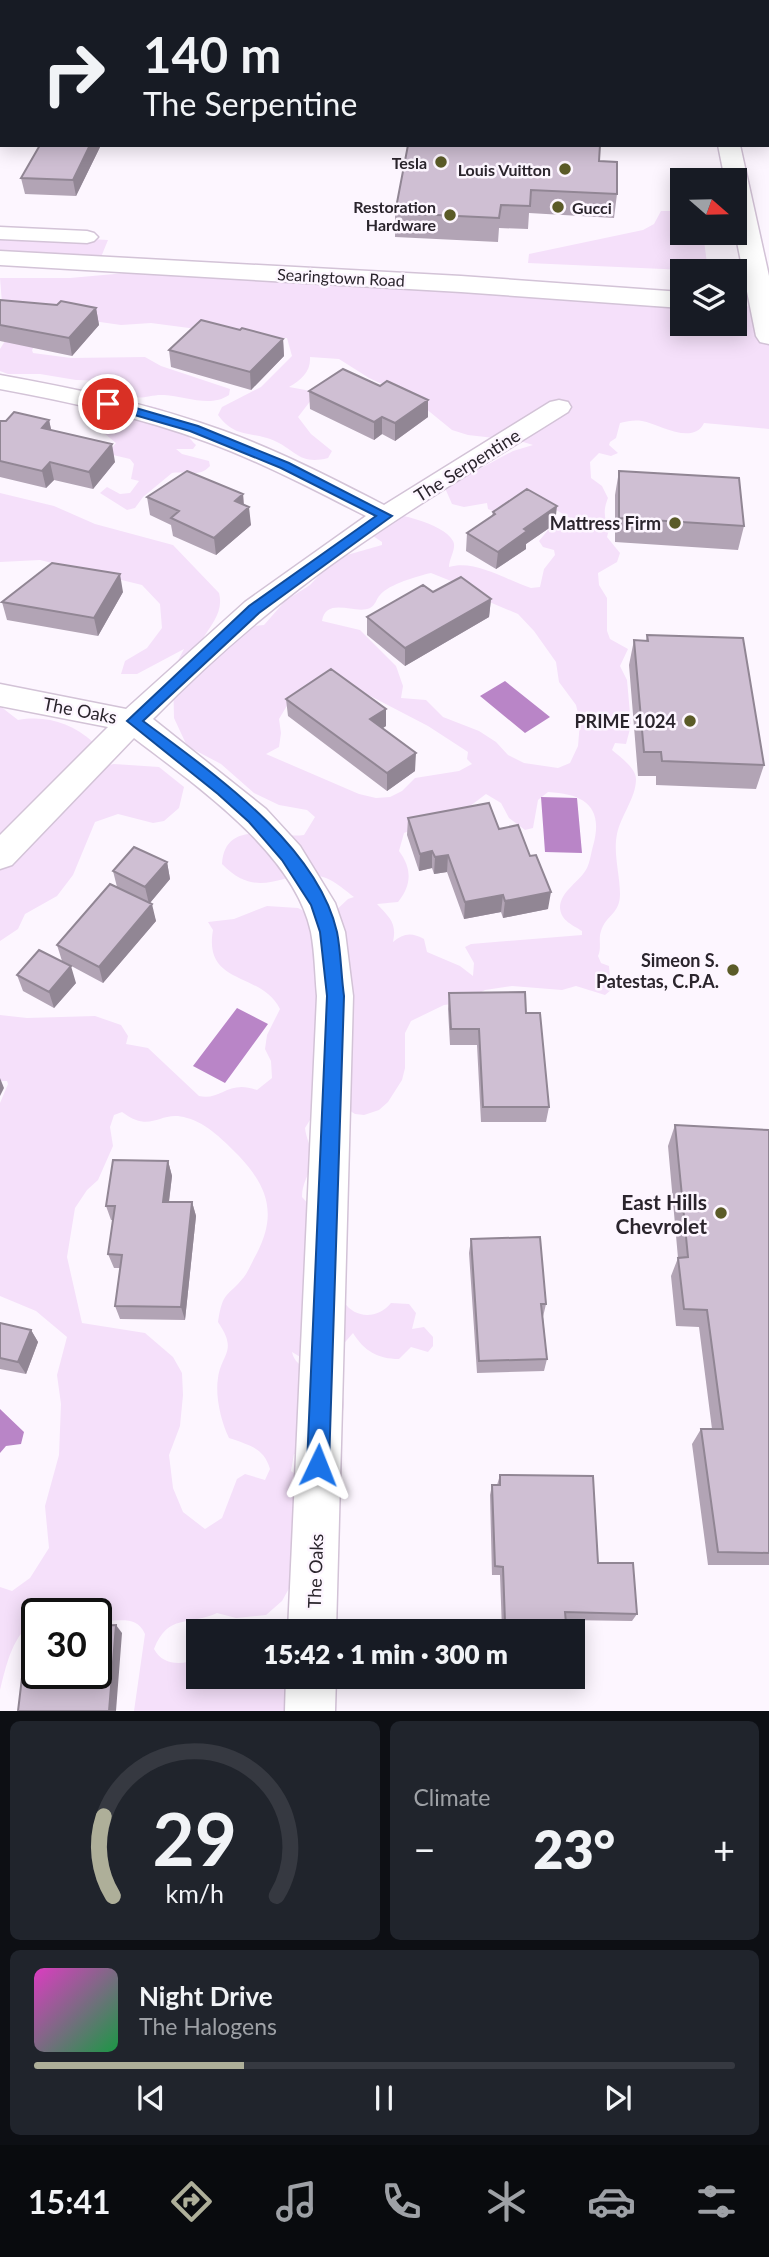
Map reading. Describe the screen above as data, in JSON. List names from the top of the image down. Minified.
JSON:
{"streets":{"main road":["Searingtown Road"],"street":["The Serpentine","The Oaks"]},"crossings":[["The Serpentine","The Oaks"]],"places":["Tesla","Louis Vuitton","Gucci","Restoration Hardware","Mattress Firm","PRIME 1024","Simeon S. Patestas, C.P.A.","East Hills Chevrolet"],"north":"right","page":{"turn":["140 m","The Serpentine"],"limit":"30","trip":"15:42 · 1 min · 300 m","tile":"Climate","heat":["−","23°","+"],"song":["Night Drive","The Halogens"],"tabs":"15:41","gauge":["29","km/h"]}}
